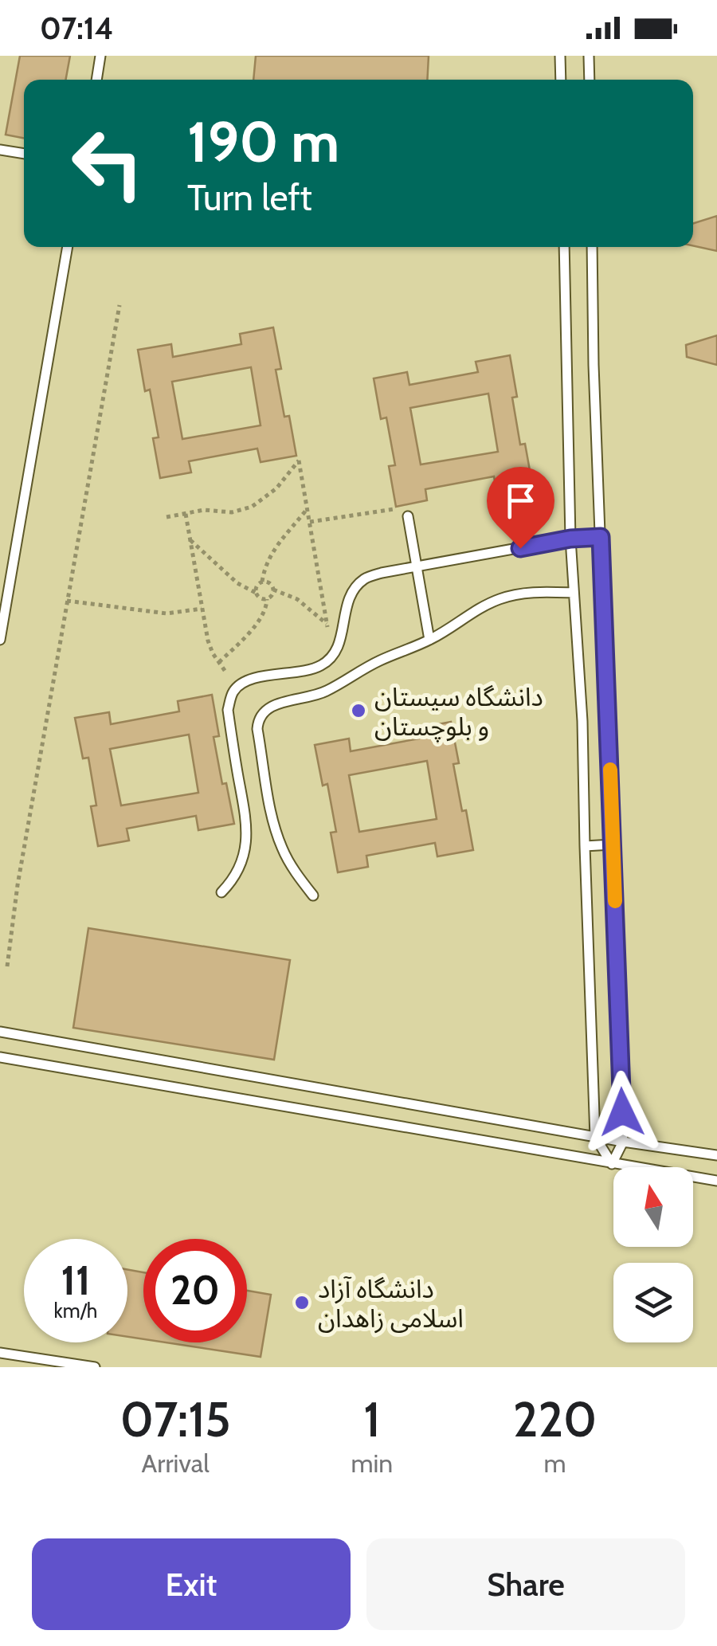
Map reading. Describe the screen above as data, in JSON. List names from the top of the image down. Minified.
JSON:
{"places":["دانشگاه سیستان و بلوچستان","دانشگاه آزاد اسلامی زاهدان"],"north":"top","page":{"status":"07:14","turn":["190 m","Turn left"],"speed":"11 km/h","limit":"20","eta":["07:15","Arrival","1","min","220","m"],"buttons":["Exit","Share"]}}
